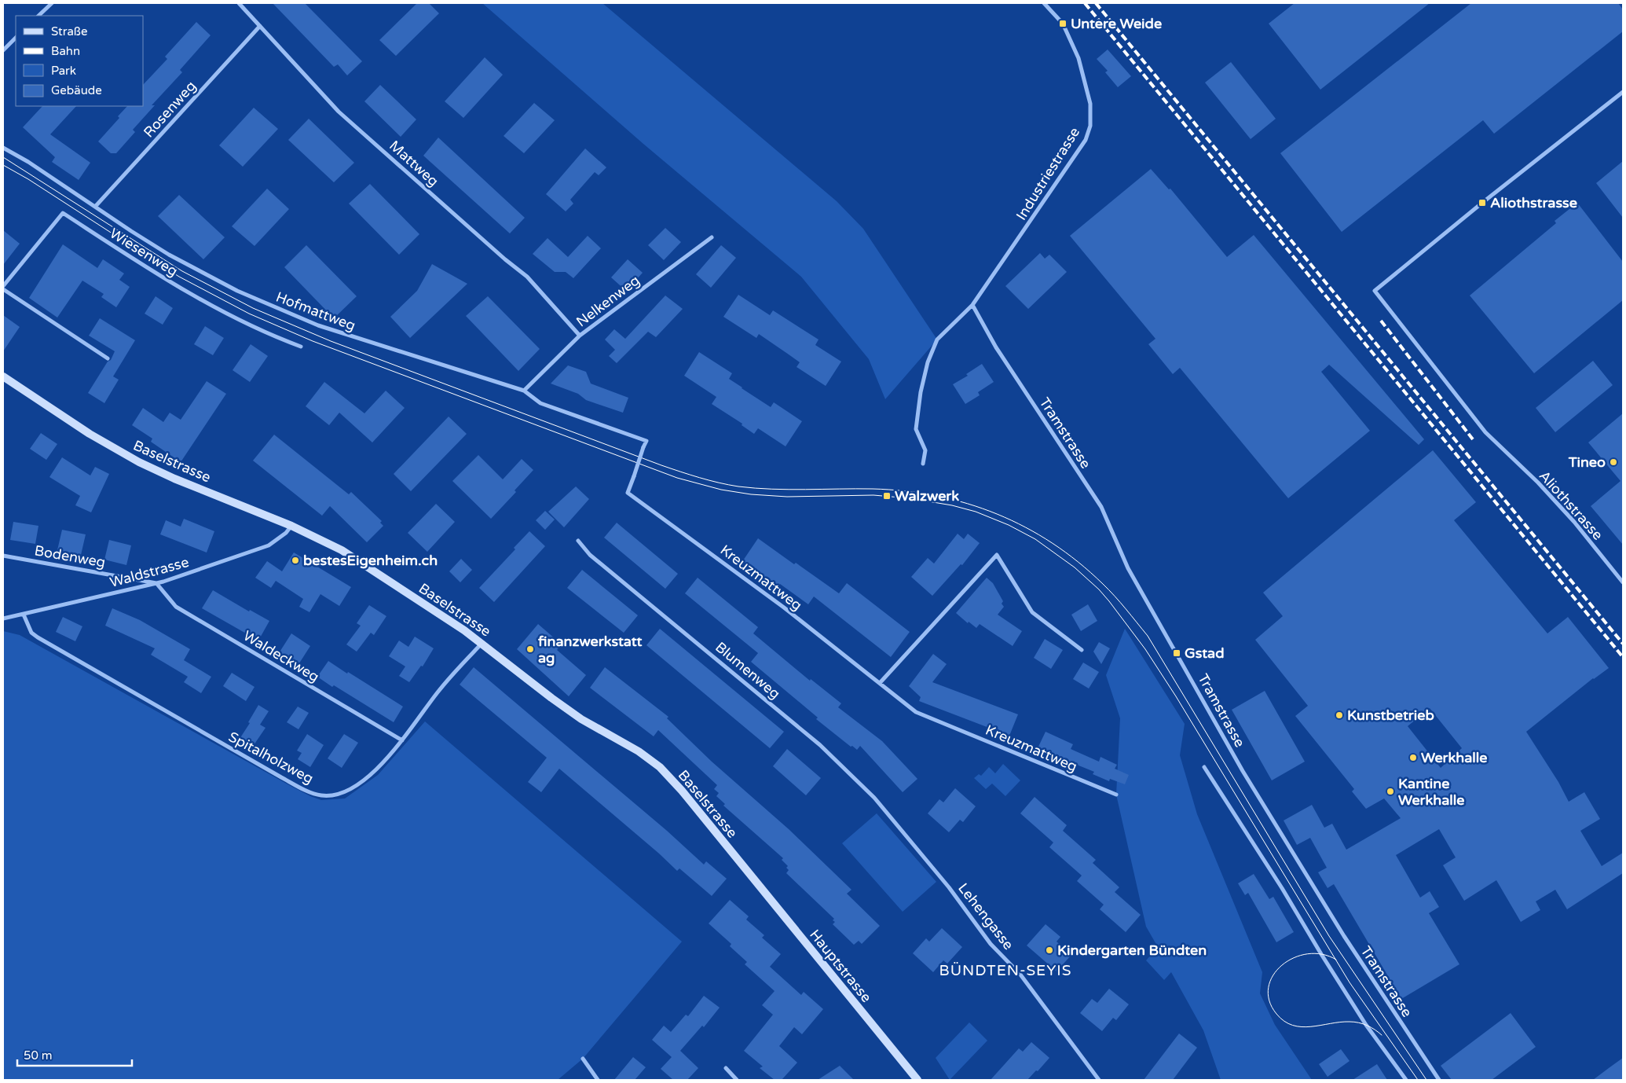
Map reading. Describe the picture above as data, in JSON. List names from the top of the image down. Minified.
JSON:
{"streets":{"main road":["Baselstrasse","Hauptstrasse"],"street":["Rosenweg","Mattweg","Industriestrasse","Wiesenweg","Nelkenweg","Hofmattweg","Tramstrasse","Aliothstrasse","Bodenweg","Waldstrasse","Kreuzmattweg","Waldeckweg","Blumenweg","Spitalholzweg","Lehengasse"]},"crossings":[["Rosenweg","Mattweg"],["Rosenweg","Hofmattweg"],["Mattweg","Nelkenweg"],["Industriestrasse","Tramstrasse"],["Nelkenweg","Hofmattweg"],["Hofmattweg","Kreuzmattweg"],["Baselstrasse","Waldstrasse"],["Baselstrasse","Spitalholzweg"],["Baselstrasse","Hauptstrasse"],["Bodenweg","Waldstrasse"],["Bodenweg","Waldeckweg"],["Waldstrasse","Waldeckweg"],["Waldstrasse","Spitalholzweg"],["Waldeckweg","Spitalholzweg"],["Blumenweg","Lehengasse"]],"districts":["BÜNDTEN-SEYIS"],"places":{"transit":["Untere Weide","Aliothstrasse","Walzwerk","Gstad"],"other":["Tineo","bestesEigenheim.ch","finanzwerkstatt ag","Kunstbetrieb","Werkhalle","Kantine Werkhalle","Kindergarten Bündten"]},"legend":["Straße","Bahn","Park","Gebäude"],"scale_bar":"50 m"}
